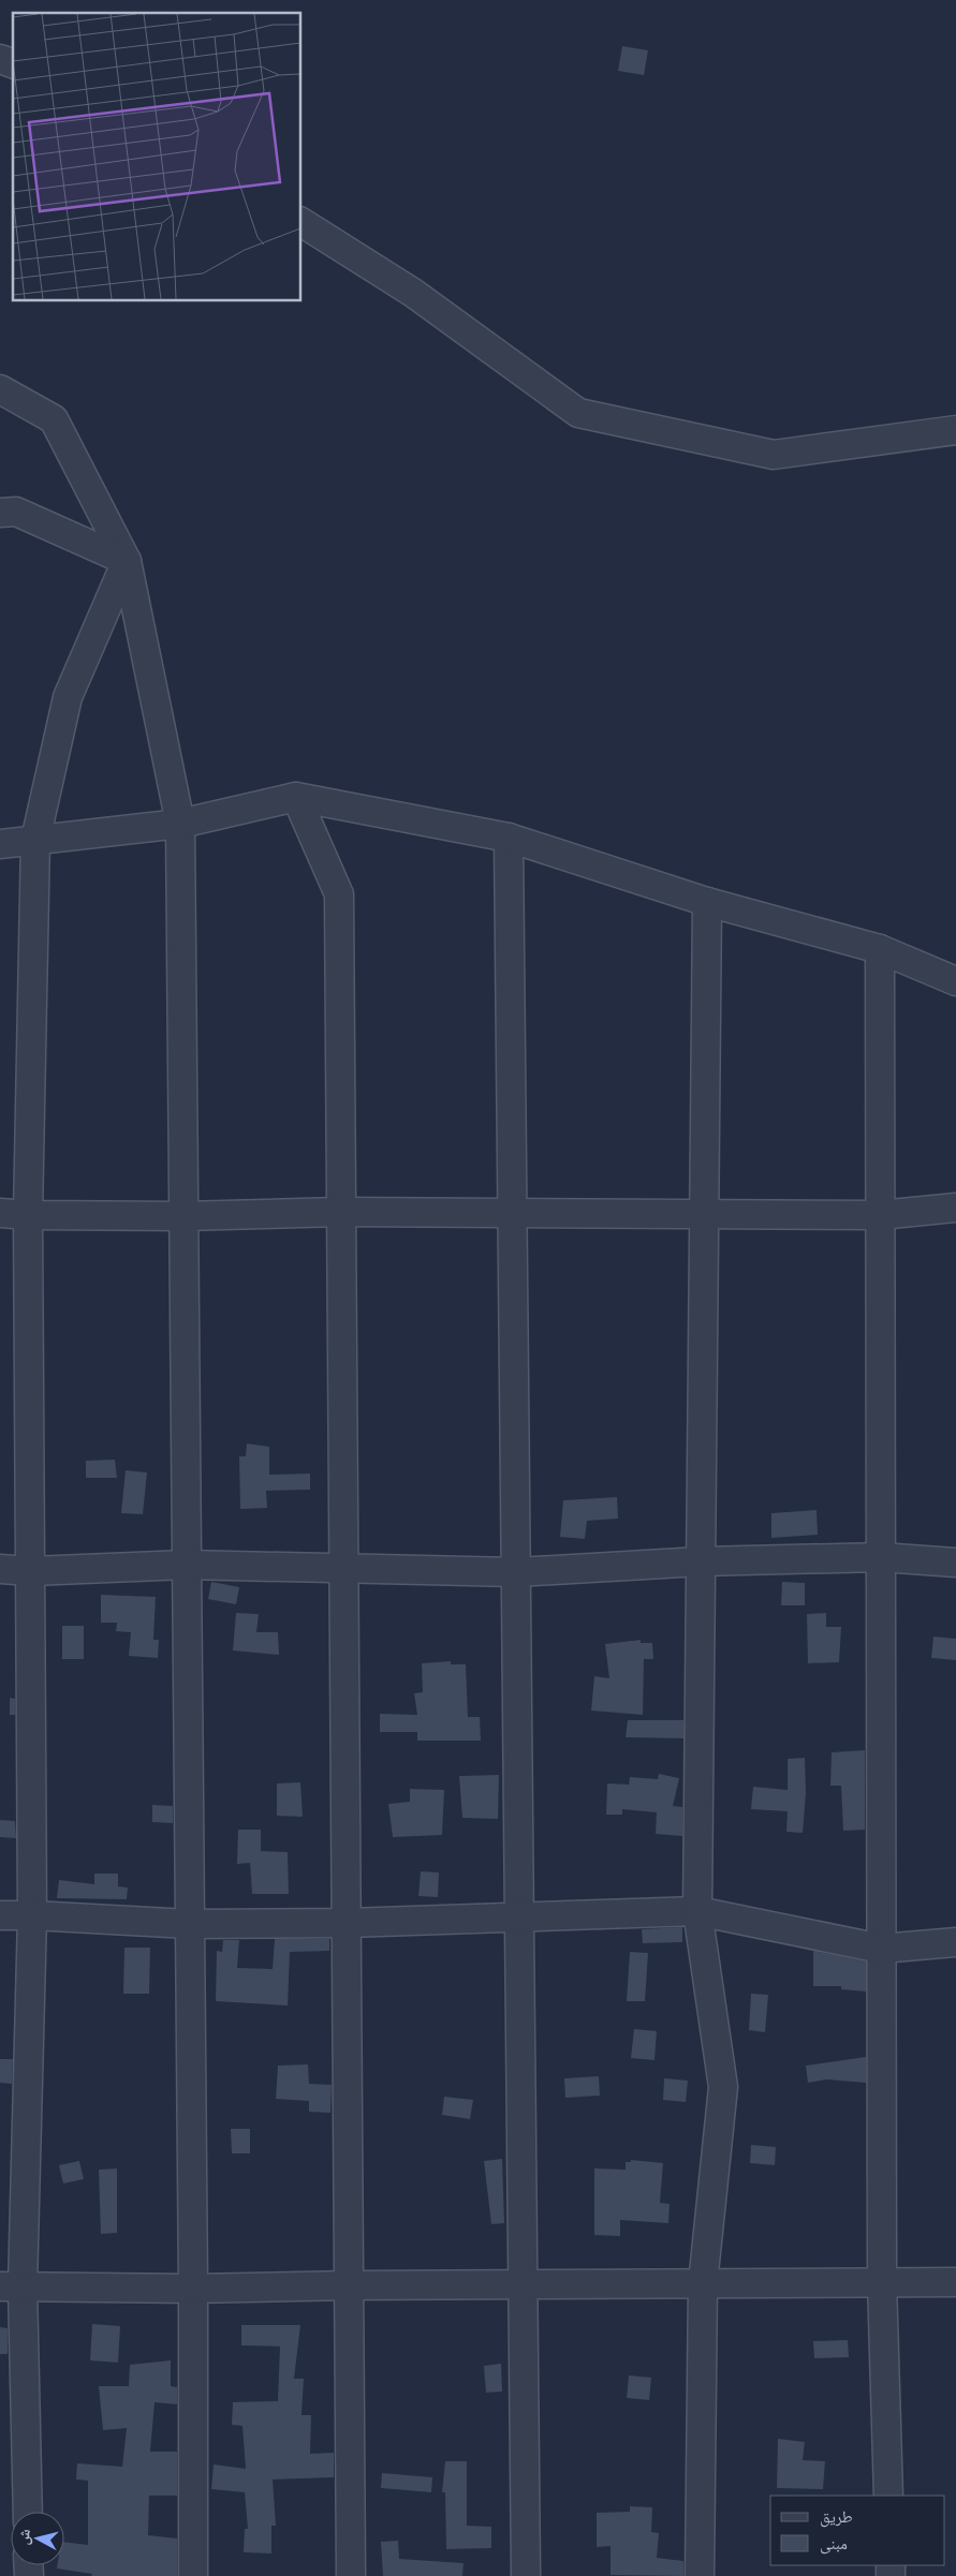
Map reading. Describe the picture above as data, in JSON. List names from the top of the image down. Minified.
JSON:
{"legend":["طريق","مبنى"],"north":"left"}
